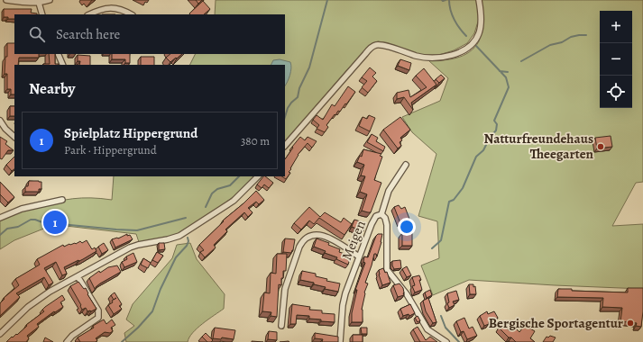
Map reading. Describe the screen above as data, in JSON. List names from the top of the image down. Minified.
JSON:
{"streets":{"street":["Meigen"]},"places":["Natturfreundehaus Theegarten","Bergische Sportagentur"],"page":{"map_buttons":["+","−"],"search":"Search here","heading":"Nearby","list":[{"mark":"1","name":"Spielplatz Hippergrund","note":"Park · Hippergrund","value":"380 m"}],"pins":"1"}}
